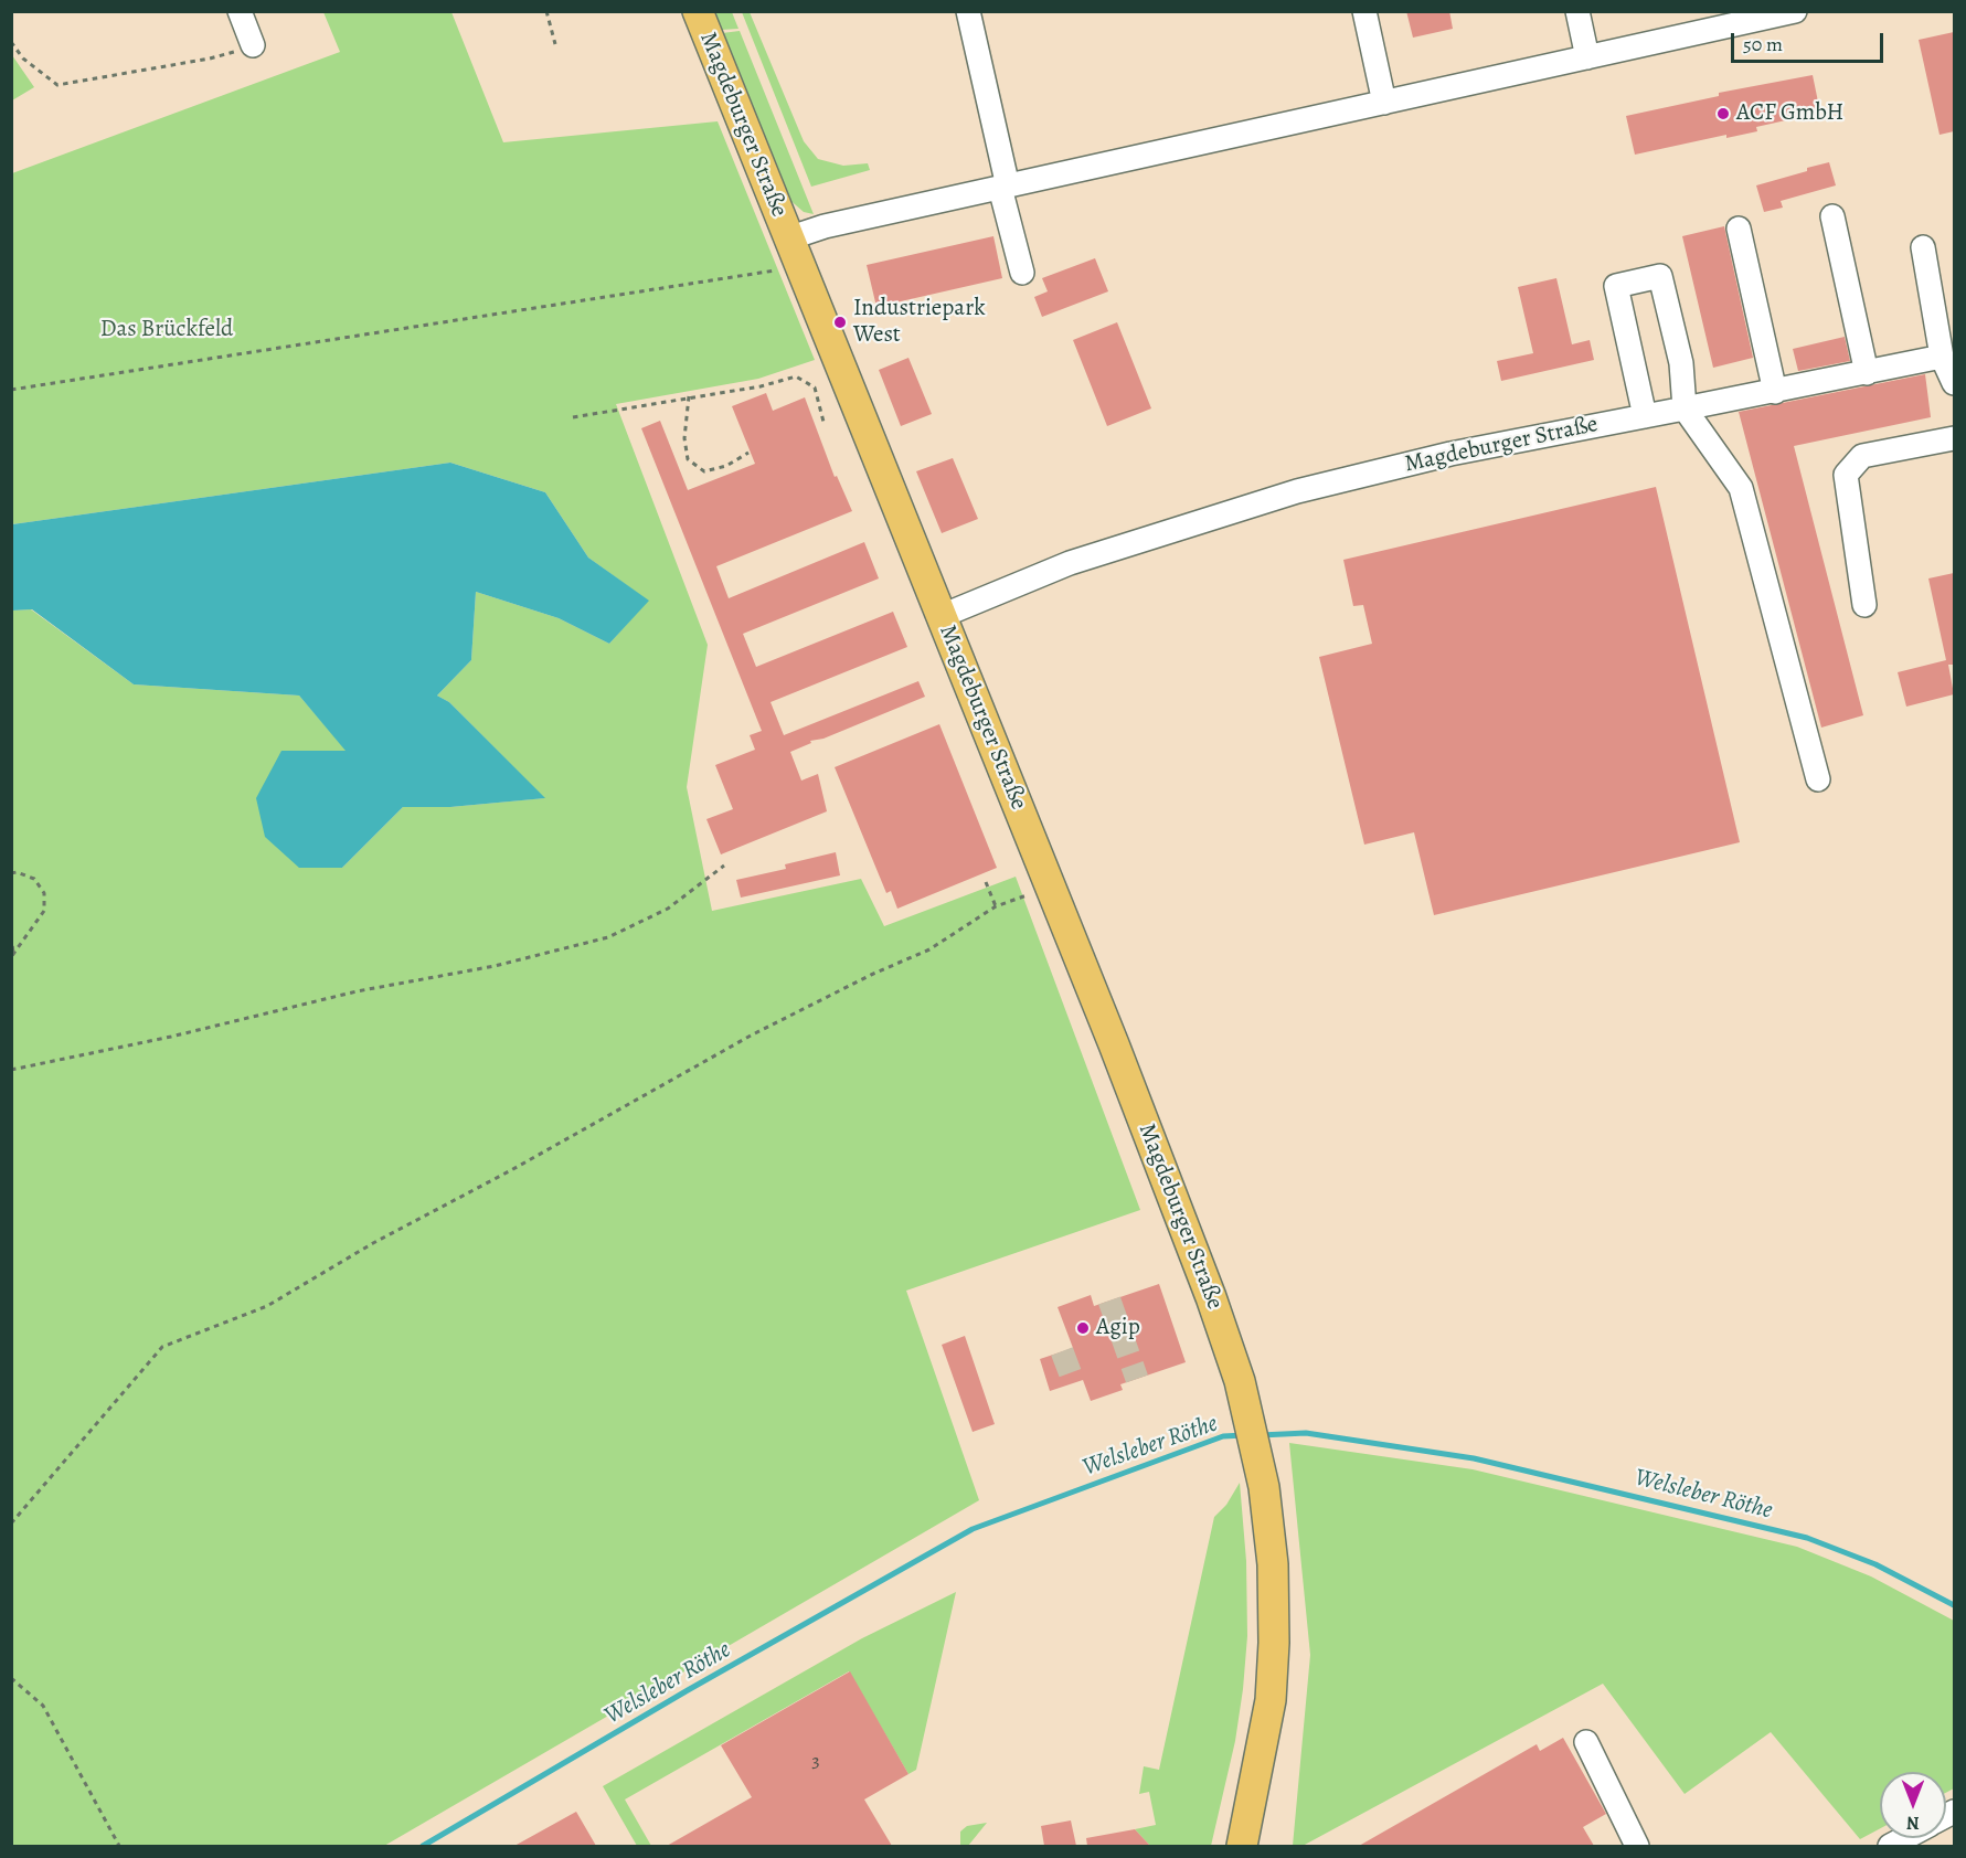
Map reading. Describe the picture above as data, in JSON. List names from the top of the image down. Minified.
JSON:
{"streets":{"main road":["Magdeburger Straße"]},"water":["Welsleber Röthe"],"parks":["Das Brückfeld"],"places":["ACF GmbH","Industriepark West","Agip"],"house_numbers":["3"],"scale_bar":"50 m","north":"bottom"}
